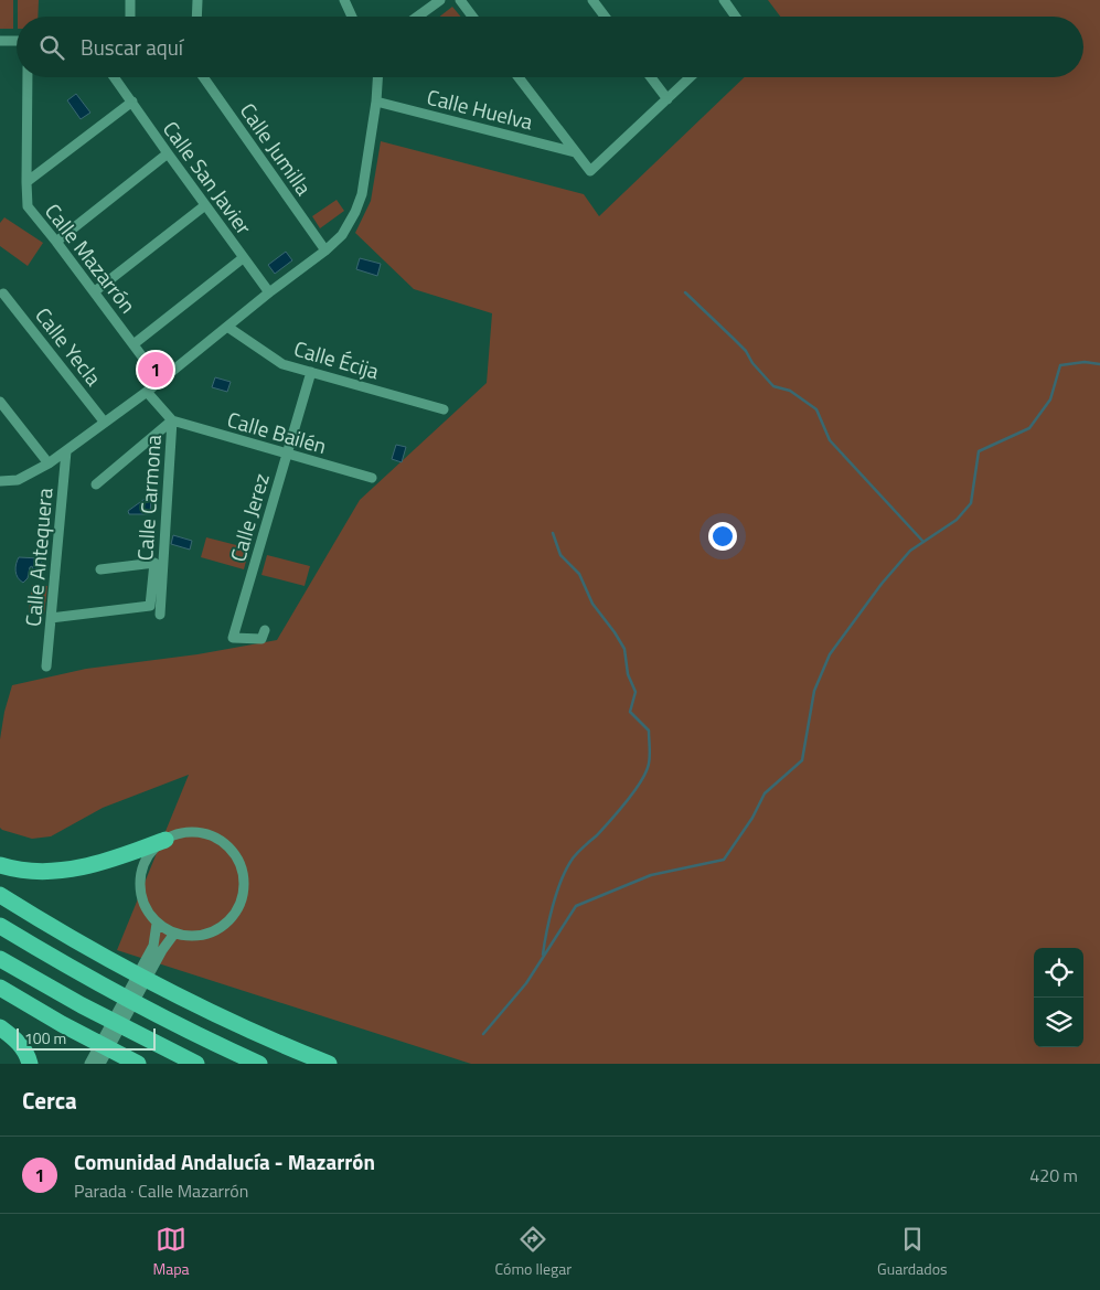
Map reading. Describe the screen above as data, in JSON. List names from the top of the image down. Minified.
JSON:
{"streets":{"street":["Calle Huelva","Calle Jumilla","Calle San Javier","Calle Mazarrón","Calle Yecla","Calle Écija","Calle Bailén","Calle Carmona","Calle Jerez","Calle Antequera"]},"crossings":[["Calle Écija","Calle Jerez"],["Calle Bailén","Calle Carmona"],["Calle Bailén","Calle Jerez"]],"scale_bar":"100 m","page":{"search":"Buscar aquí","pins":"1","scale":"100 m","heading":"Cerca","list":[{"mark":"1","name":"Comunidad Andalucía - Mazarrón","note":"Parada · Calle Mazarrón","value":"420 m"}],"nav":["Mapa","Cómo llegar","Guardados"]}}
